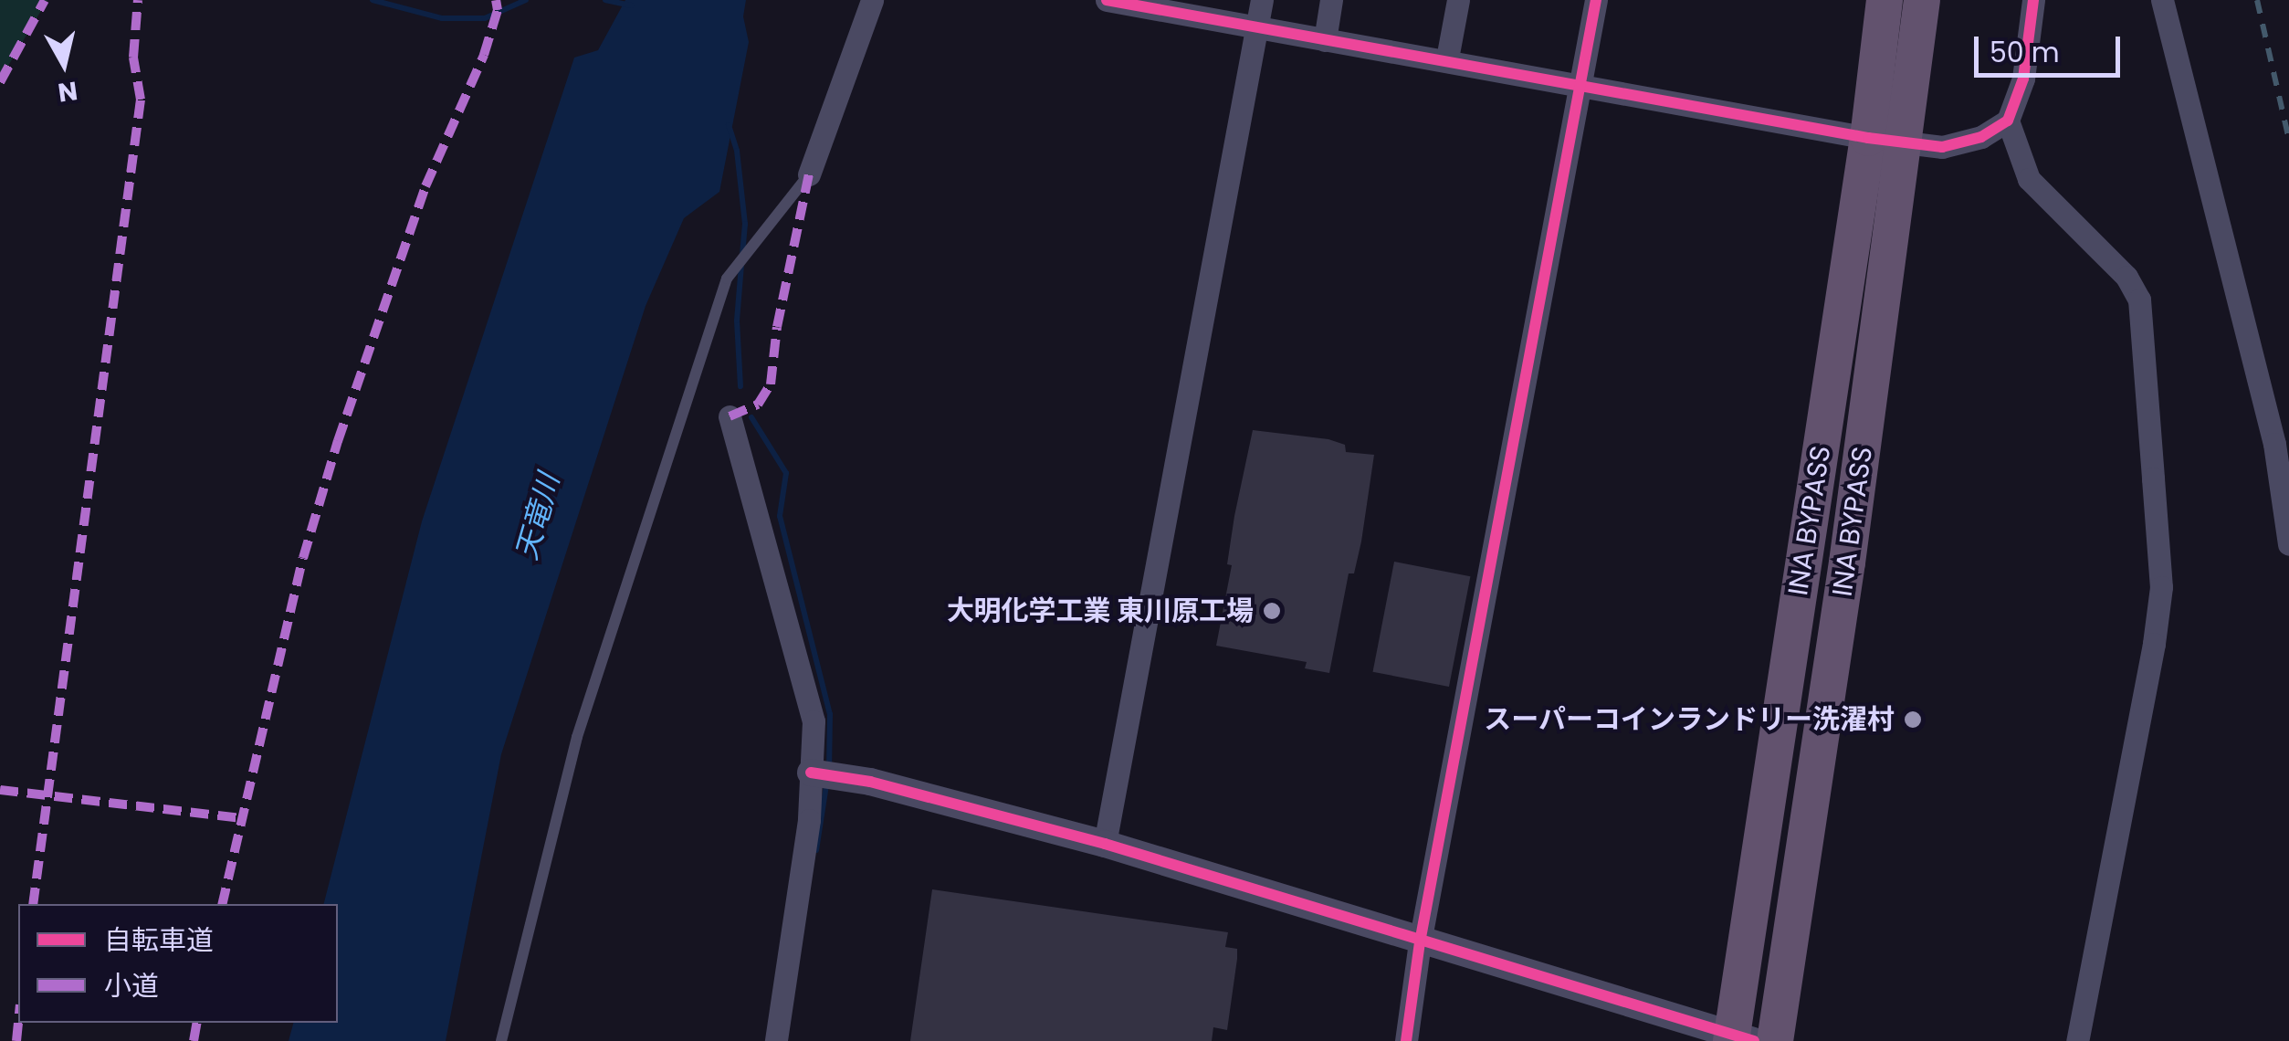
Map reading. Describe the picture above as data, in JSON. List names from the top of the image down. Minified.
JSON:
{"streets":{"highway":["INA BYPASS"]},"water":["天竜川"],"places":["大明化学工業 東川原工場","スーパーコインランドリー洗濯村"],"legend":["自転車道","小道"],"scale_bar":"50 m","north":"bottom"}
